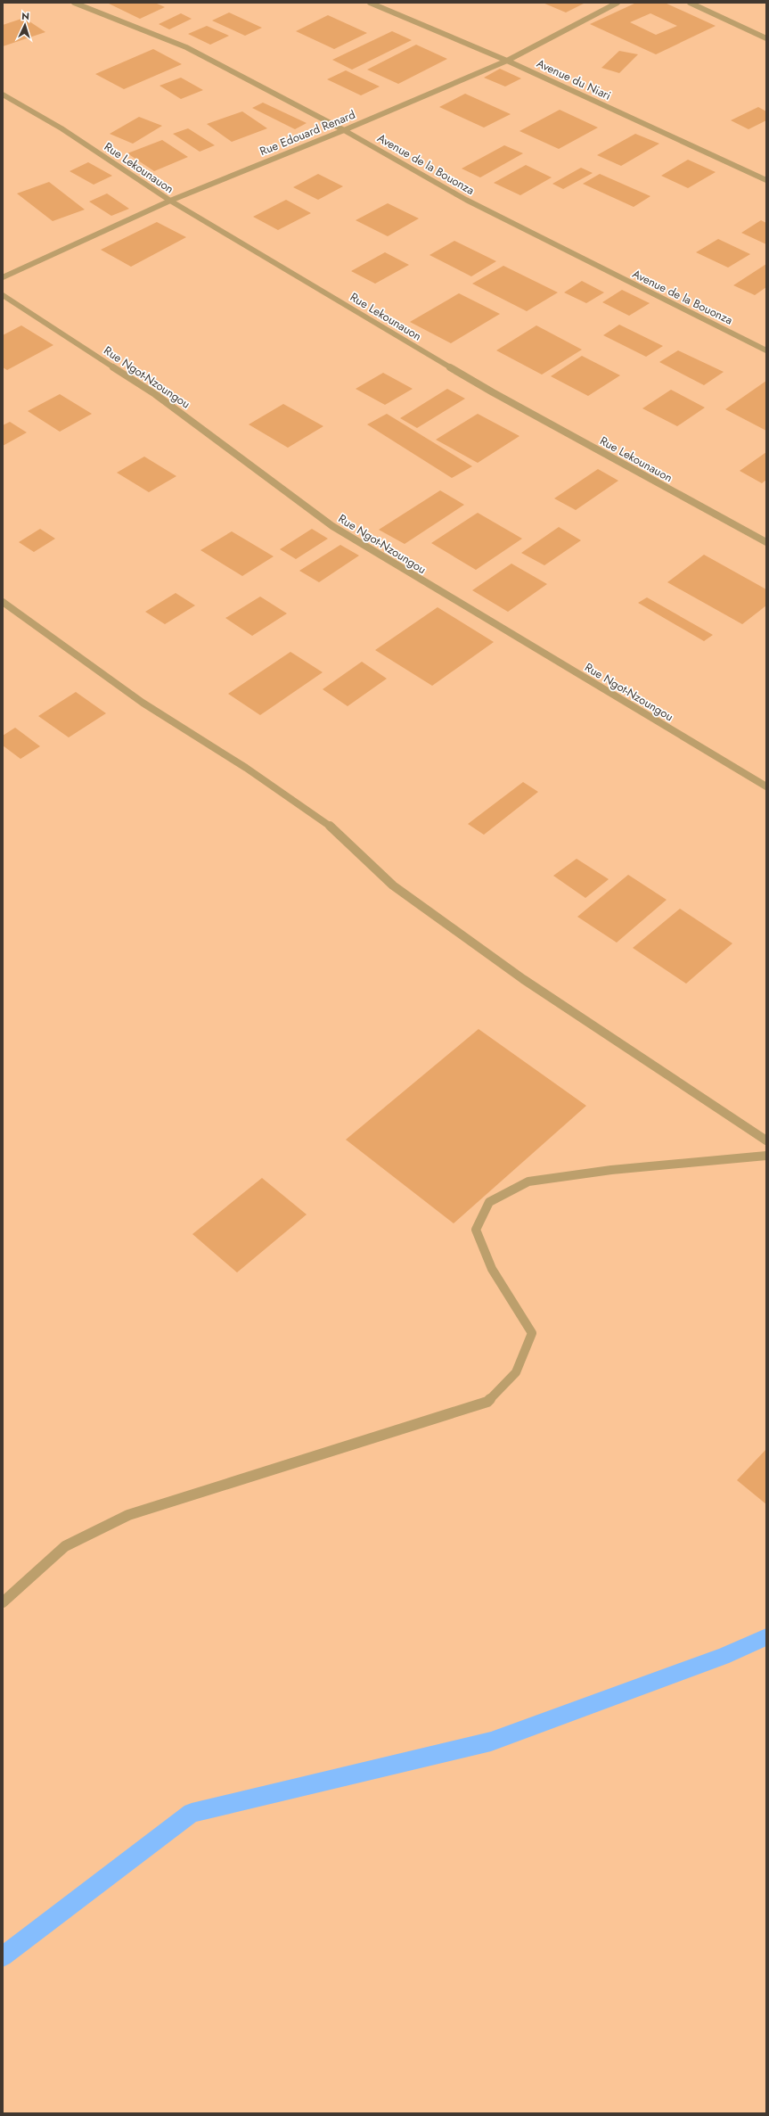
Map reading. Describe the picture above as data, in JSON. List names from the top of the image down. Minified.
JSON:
{"streets":{"street":["Avenue du Niari","Rue Edouard Renard","Avenue de la Bouonza","Rue Lekounauon","Rue Ngot-Nzoungou"]},"crossings":[["Avenue du Niari","Rue Edouard Renard"],["Rue Edouard Renard","Avenue de la Bouonza"],["Rue Edouard Renard","Rue Lekounauon"]],"north":"top"}
